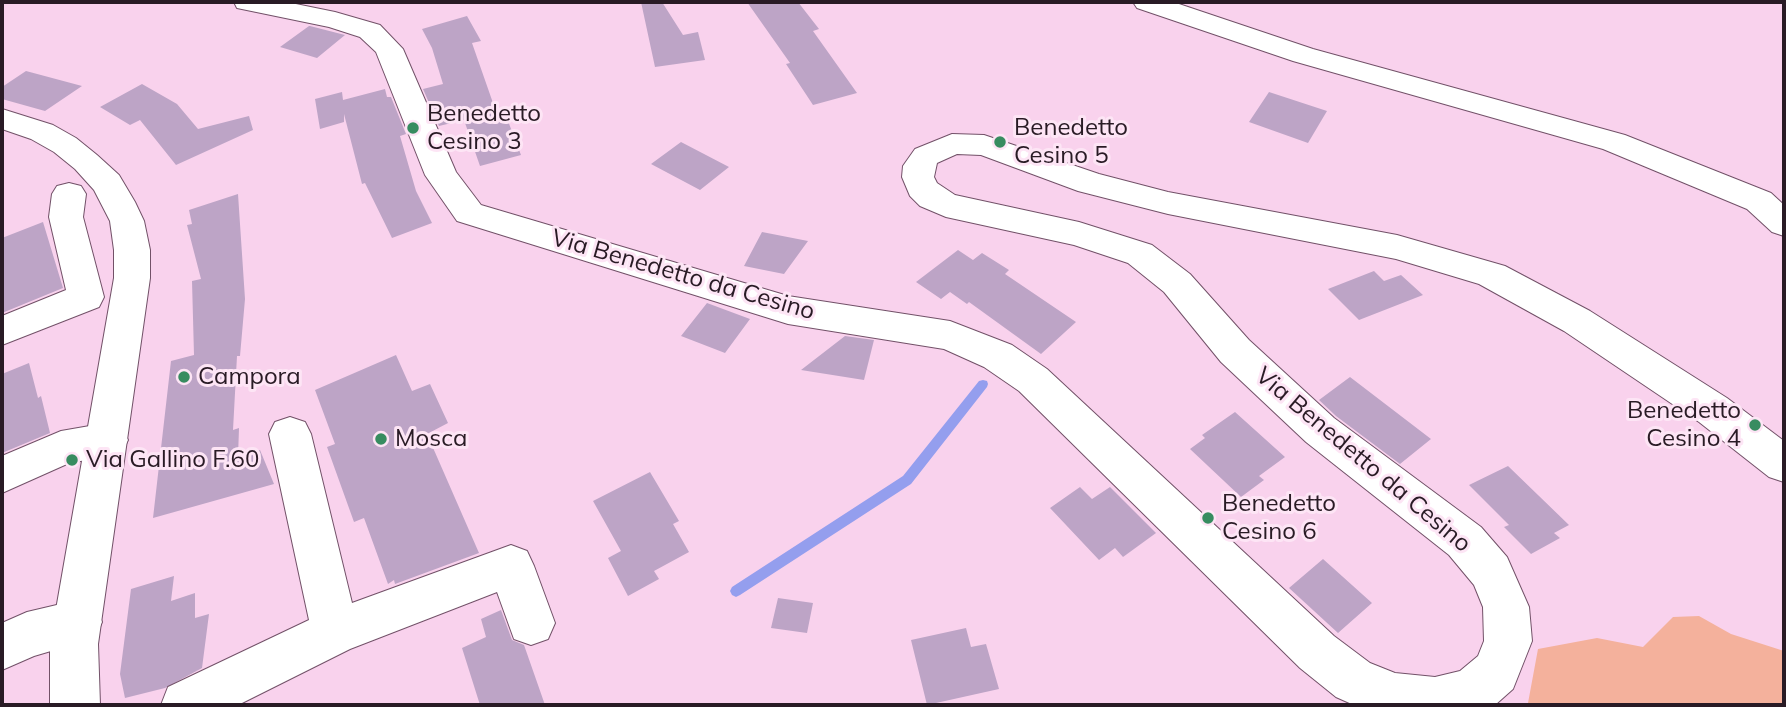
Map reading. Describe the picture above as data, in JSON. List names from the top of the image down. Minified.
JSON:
{"streets":{"street":["Via Benedetto da Cesino"]},"places":["Benedetto Cesino 3","Benedetto Cesino 5","Campora","Benedetto Cesino 4","Mosca","Via Gallino F.60","Benedetto Cesino 6"]}
